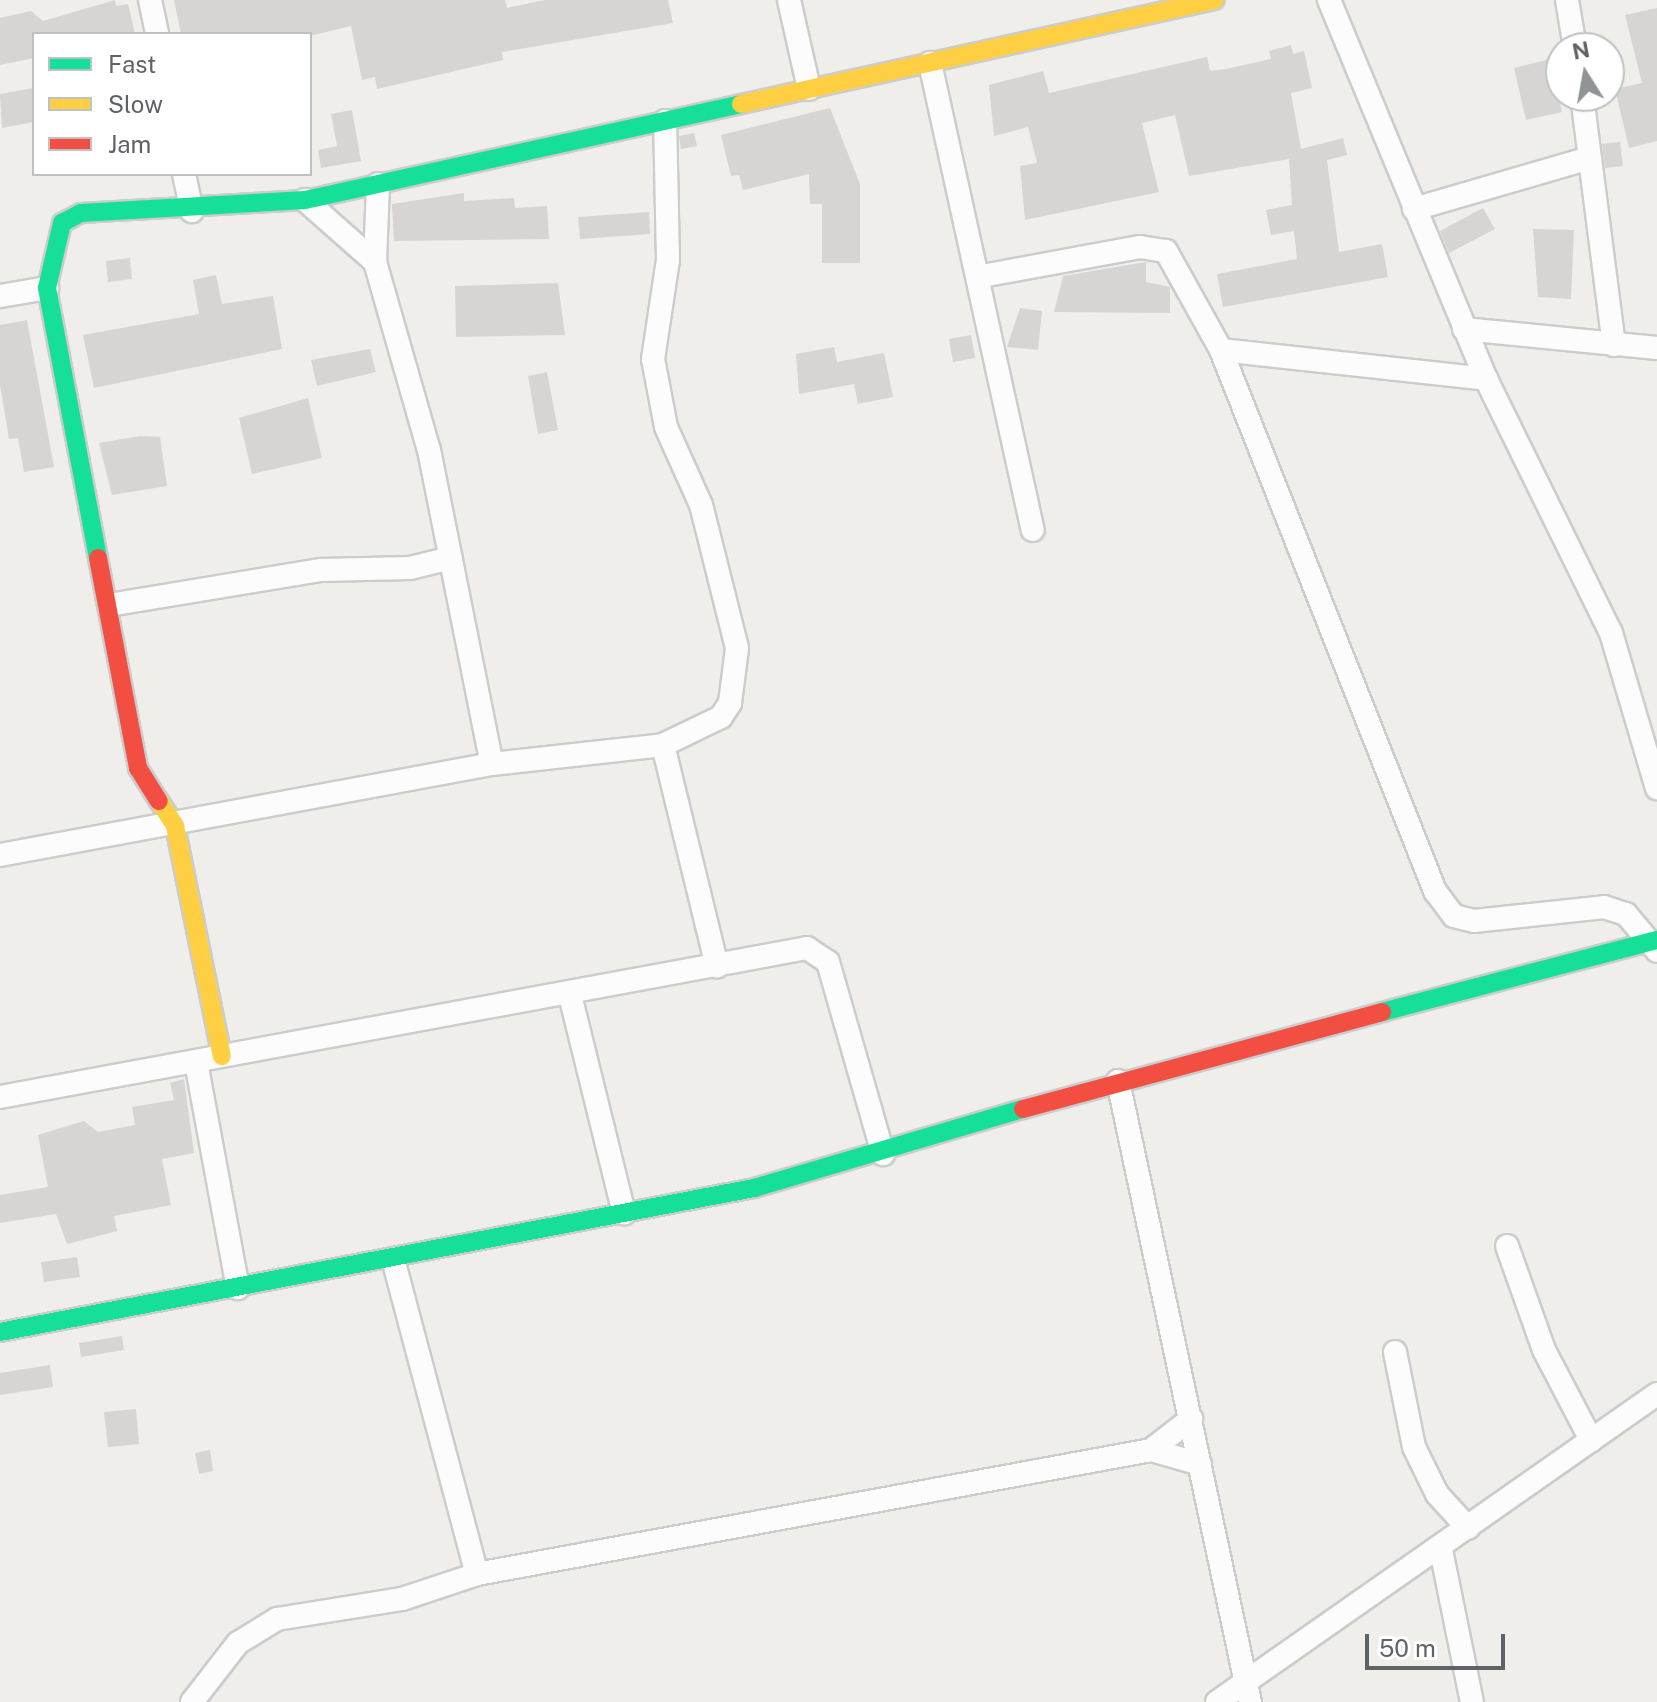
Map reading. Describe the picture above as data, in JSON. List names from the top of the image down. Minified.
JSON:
{"legend":["Fast","Slow","Jam"],"scale_bar":"50 m","north":"top"}
